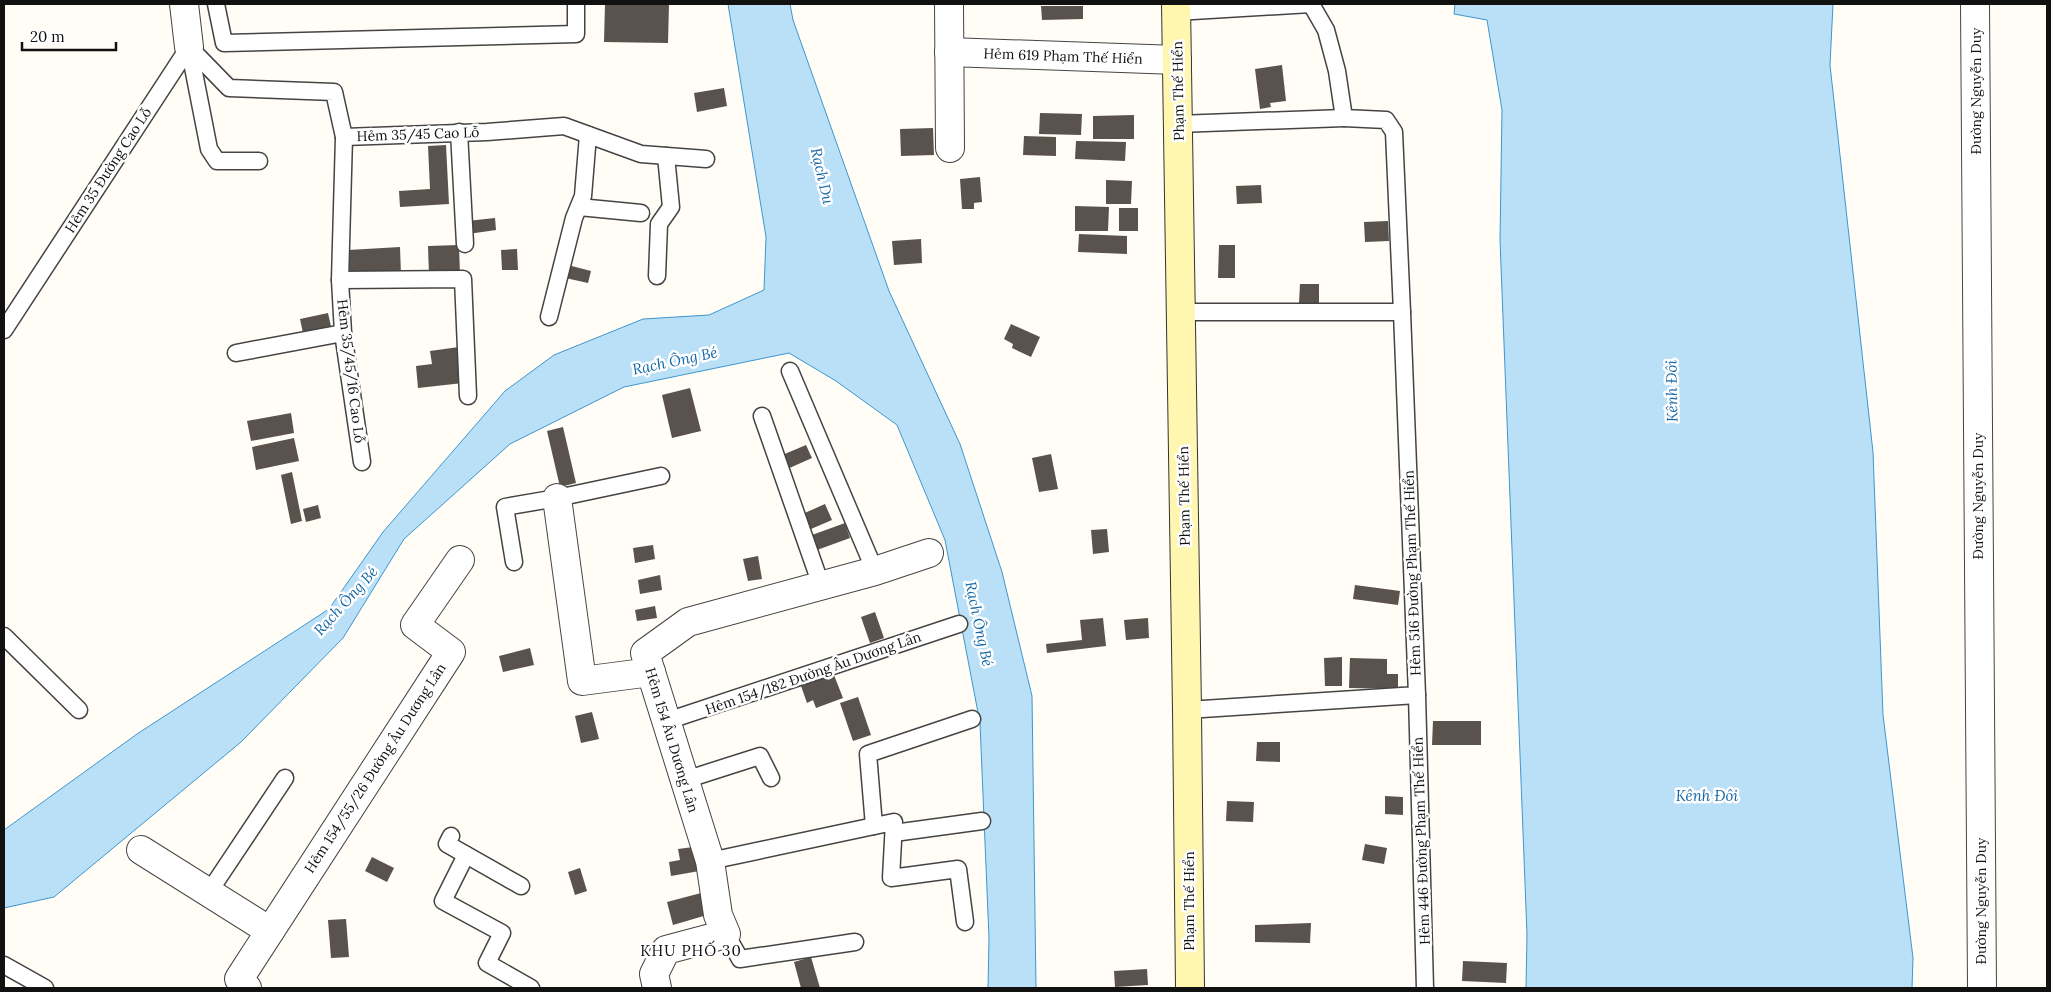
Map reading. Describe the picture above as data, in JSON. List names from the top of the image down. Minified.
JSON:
{"streets":{"main road":["Phạm Thế Hiển"],"street":["Hẻm 619 Phạm Thế Hiển","Đường Nguyễn Duy","Hẻm 154 Âu Dương Lân","Hẻm 154/55/26 Đường Âu Dương Lân"],"lane":["Hẻm 35/45 Cao Lỗ","Hẻm 35 Đường Cao Lỗ","Hẻm 35/45/16 Cao Lỗ","Hẻm 516 Đường Phạm Thế Hiển","Hẻm 154/182 Đường Âu Dương Lân","Hẻm 446 Đường Phạm Thế Hiển"]},"crossings":[["Hẻm 619 Phạm Thế Hiển","Phạm Thế Hiển"],["Phạm Thế Hiển","Hẻm 516 Đường Phạm Thế Hiển"],["Hẻm 35/45 Cao Lỗ","Hẻm 35 Đường Cao Lỗ"],["Hẻm 35/45 Cao Lỗ","Hẻm 35/45/16 Cao Lỗ"],["Hẻm 516 Đường Phạm Thế Hiển","Hẻm 446 Đường Phạm Thế Hiển"],["Hẻm 154/182 Đường Âu Dương Lân","Hẻm 154 Âu Dương Lân"]],"districts":["KHU PHỐ 30"],"water":["Rạch Du","Rạch Ông Bé","Kênh Đôi"],"scale_bar":"20 m"}
